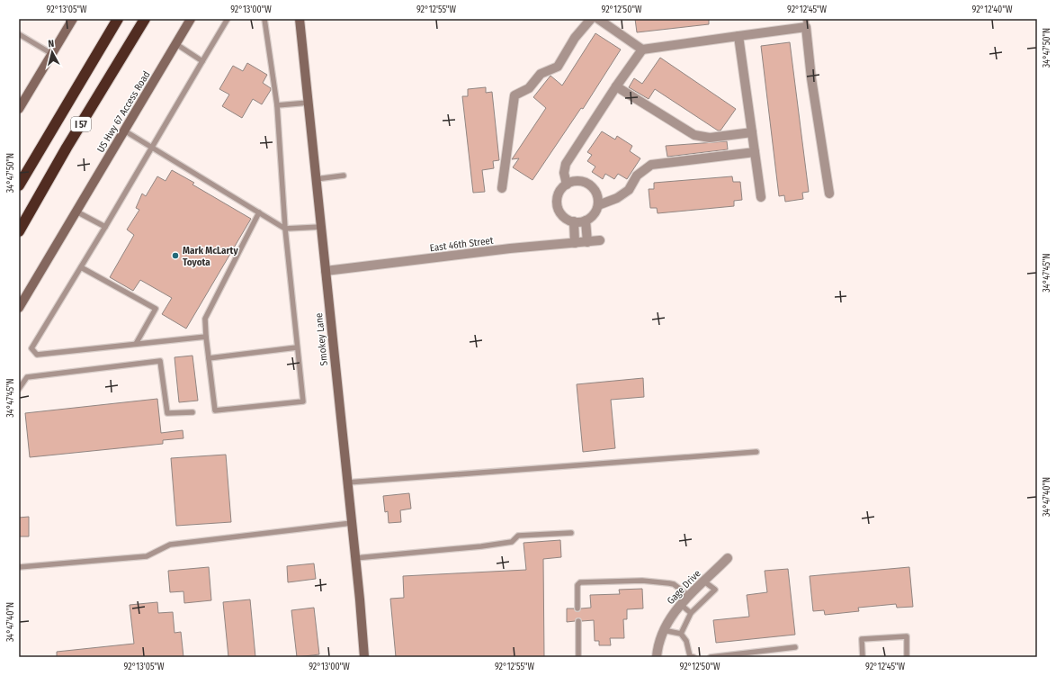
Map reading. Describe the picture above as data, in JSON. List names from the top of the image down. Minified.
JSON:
{"streets":{"highway":["I 57"],"street":["US Hwy 67 Access Road","East 46th Street","Smokey Lane","Gage Drive"]},"crossings":[["East 46th Street","Smokey Lane"]],"places":["Mark McLarty Toyota"],"north":"top","coordinates":["92°13'05\"W","92°13'00\"W","92°12'55\"W","92°12'50\"W","92°12'45\"W","92°12'40\"W","34°47'50\"N","34°47'45\"N","34°47'40\"N"]}
